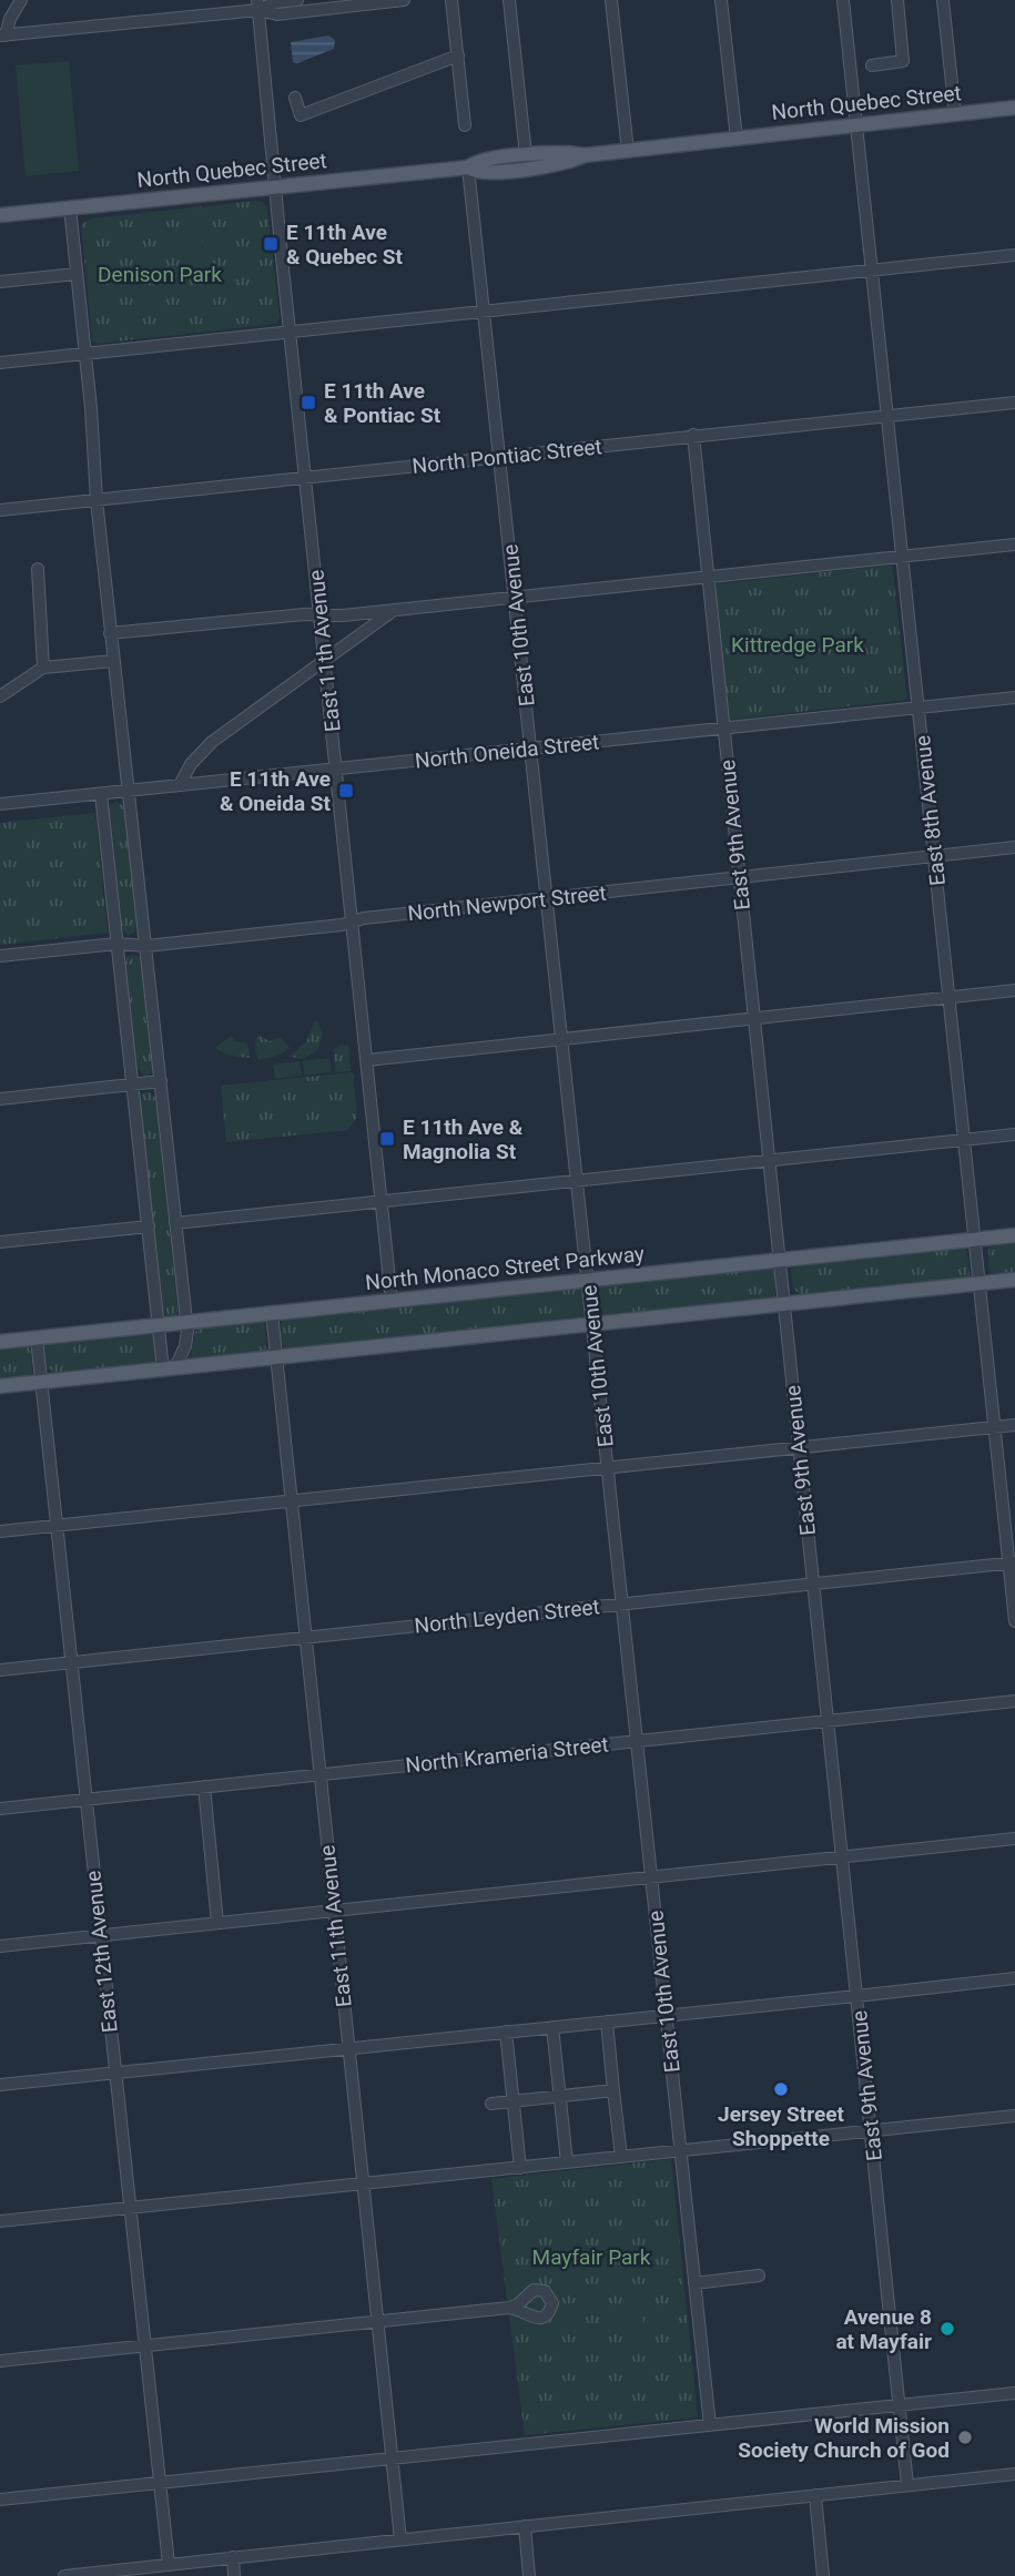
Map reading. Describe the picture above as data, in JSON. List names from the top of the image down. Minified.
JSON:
{"streets":{"main road":["North Quebec Street","North Monaco Street Parkway"],"street":["North Pontiac Street","East 10th Avenue","East 11th Avenue","North Oneida Street","East 8th Avenue","East 9th Avenue","North Newport Street","North Leyden Street","North Krameria Street","East 12th Avenue"]},"crossings":[["North Quebec Street","East 10th Avenue"],["North Quebec Street","East 11th Avenue"],["North Quebec Street","East 8th Avenue"],["North Pontiac Street","East 10th Avenue"],["North Pontiac Street","East 11th Avenue"],["North Pontiac Street","East 8th Avenue"],["North Pontiac Street","East 9th Avenue"],["East 10th Avenue","North Oneida Street"],["East 10th Avenue","North Newport Street"],["East 10th Avenue","North Monaco Street Parkway"],["East 10th Avenue","North Leyden Street"],["East 10th Avenue","North Krameria Street"],["East 11th Avenue","North Oneida Street"],["East 11th Avenue","North Newport Street"],["East 11th Avenue","North Monaco Street Parkway"],["East 11th Avenue","North Leyden Street"],["East 11th Avenue","North Krameria Street"],["North Oneida Street","East 8th Avenue"],["North Oneida Street","East 9th Avenue"],["East 8th Avenue","North Newport Street"],["East 8th Avenue","North Monaco Street Parkway"],["East 8th Avenue","North Leyden Street"],["East 9th Avenue","North Newport Street"],["East 9th Avenue","North Monaco Street Parkway"],["East 9th Avenue","North Leyden Street"],["East 9th Avenue","North Krameria Street"],["North Monaco Street Parkway","East 12th Avenue"],["North Leyden Street","East 12th Avenue"],["North Krameria Street","East 12th Avenue"]],"parks":["Denison Park","Kittredge Park","Mayfair Park"],"places":{"transit":["E 11th Ave & Quebec St","E 11th Ave & Pontiac St","E 11th Ave & Oneida St","E 11th Ave & Magnolia St"],"other":["Jersey Street Shoppette","Avenue 8 at Mayfair","World Mission Society Church of God"]}}
